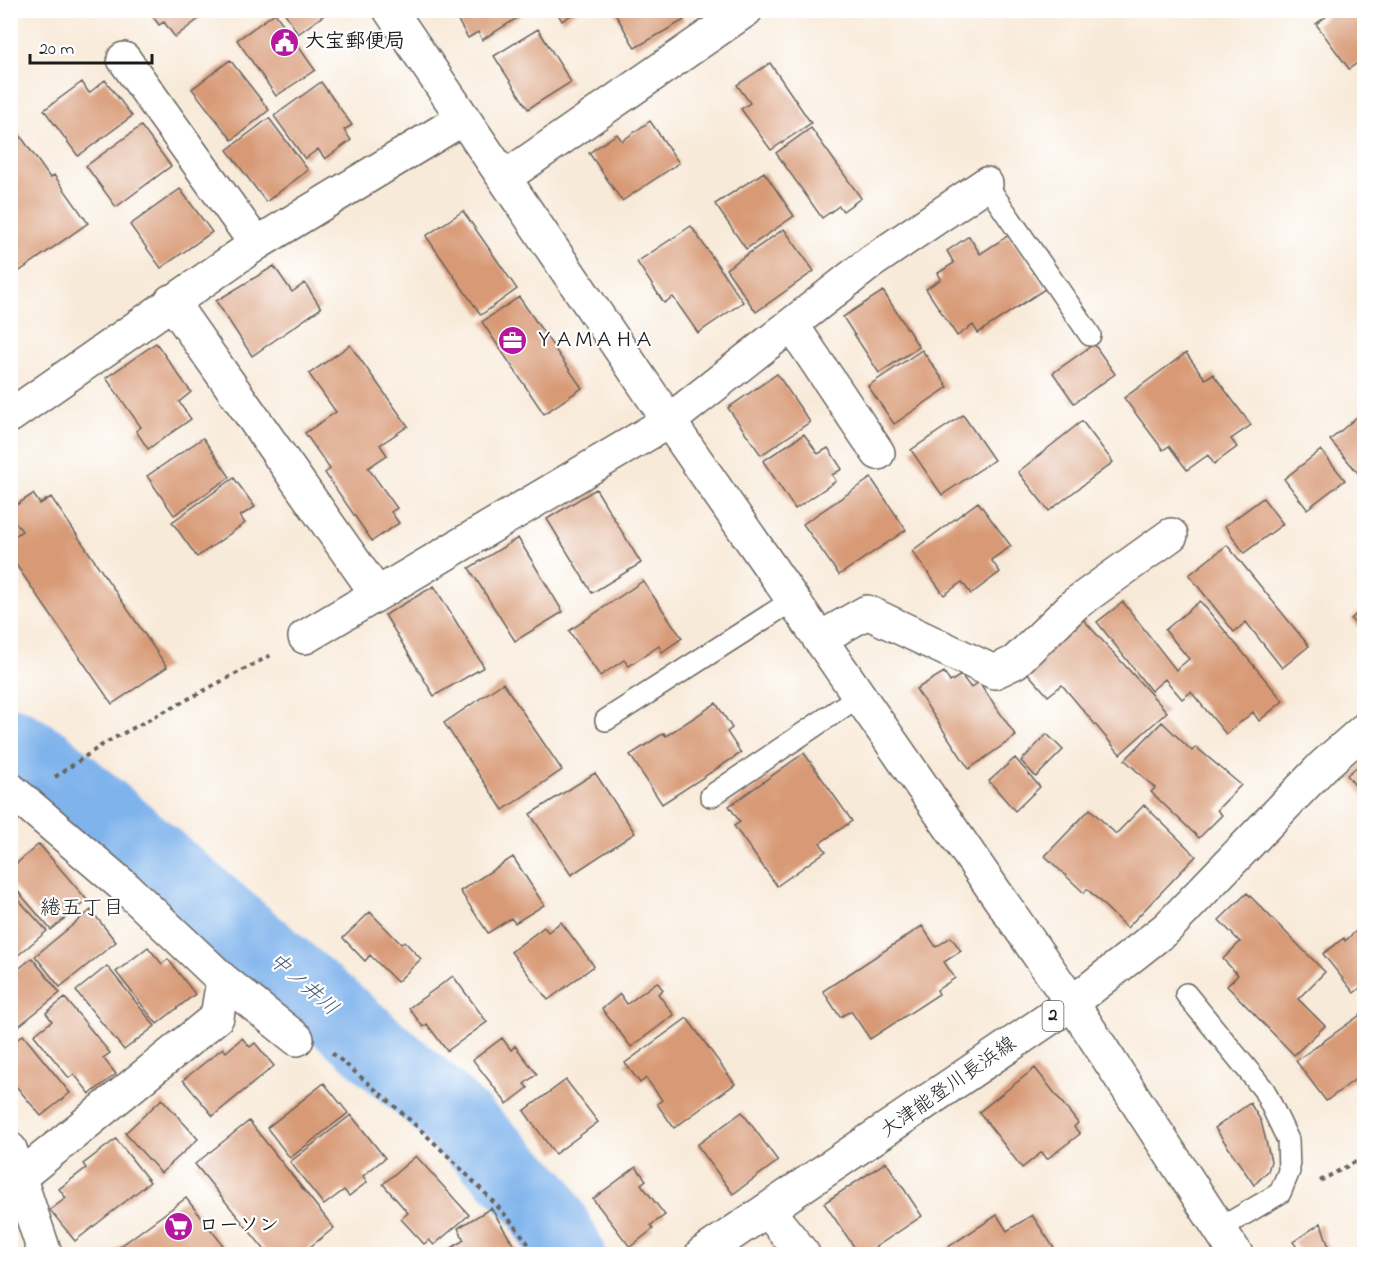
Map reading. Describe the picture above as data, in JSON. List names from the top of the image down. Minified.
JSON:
{"streets":{"street":["2","大津能登川長浜線"]},"districts":["綣五丁目"],"water":["中ノ井川"],"places":{"public building":["大宝郵便局"],"office":["ＹＡＭＡＨＡ"],"supermarket":["ローソン"]},"scale_bar":"20 m"}
